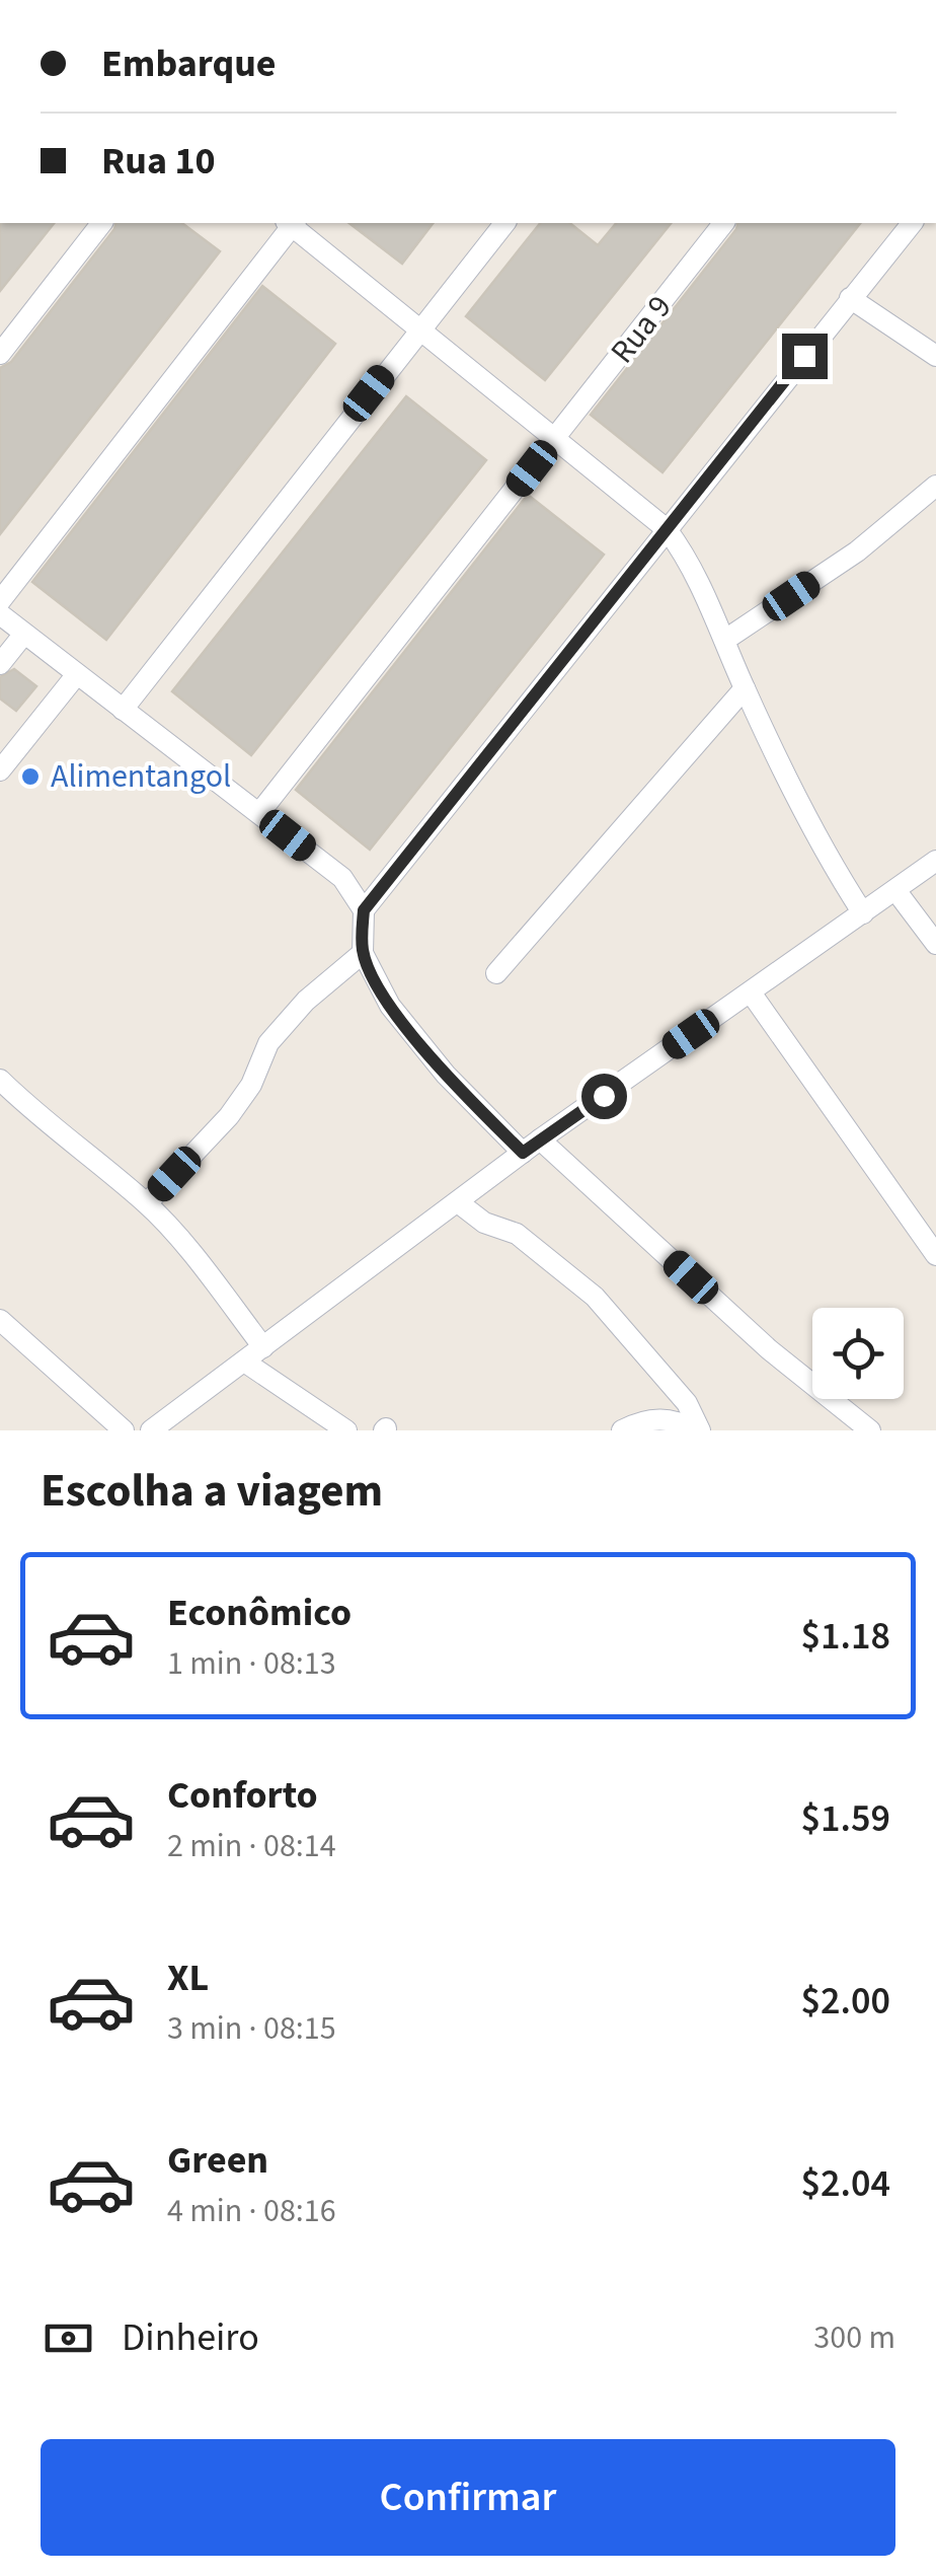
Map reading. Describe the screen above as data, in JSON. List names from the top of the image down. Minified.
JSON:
{"streets":{"street":["Rua 9"]},"places":["Alimentangol"],"page":{"banner":["Embarque","Rua 10"],"heading":"Escolha a viagem","list":[{"name":"Econômico","note":"1 min · 08:13","value":"$1.18"},{"name":"Conforto","note":"2 min · 08:14","value":"$1.59"},{"name":"XL","note":"3 min · 08:15","value":"$2.00"},{"name":"Green","note":"4 min · 08:16","value":"$2.04"}],"pay":["Dinheiro","300 m"],"buttons":"Confirmar"}}
